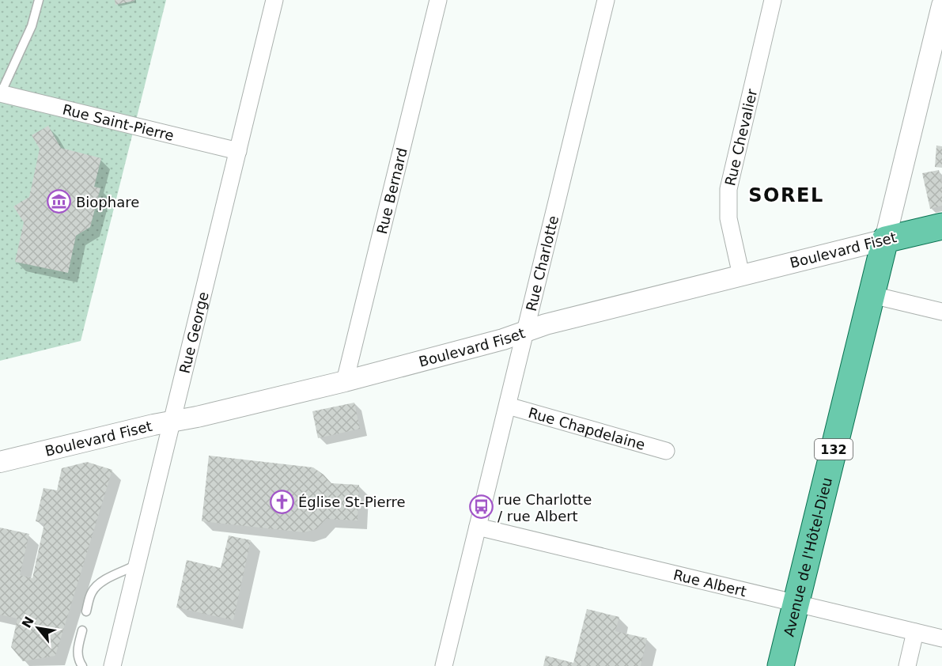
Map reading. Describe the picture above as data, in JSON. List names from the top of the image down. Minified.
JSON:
{"streets":{"main road":["Boulevard Fiset","132","Avenue de l'Hôtel-Dieu"],"street":["Rue Saint-Pierre","Rue Chevalier","Rue Bernard","Rue Charlotte","Rue George","Rue Chapdelaine","Rue Albert"]},"crossings":[["Rue Saint-Pierre","Rue George"],["Rue Chevalier","Boulevard Fiset"],["Rue Bernard","Boulevard Fiset"],["Boulevard Fiset","Rue Charlotte"],["Boulevard Fiset","Rue George"],["Boulevard Fiset","Avenue de l'Hôtel-Dieu"],["Rue Charlotte","Rue Chapdelaine"],["Rue Charlotte","Rue Albert"],["Avenue de l'Hôtel-Dieu","Rue Albert"]],"districts":["SOREL"],"places":{"museum":["Biophare"],"church":["Église St-Pierre"],"bus stop":["rue Charlotte / rue Albert"]},"north":"top left"}
